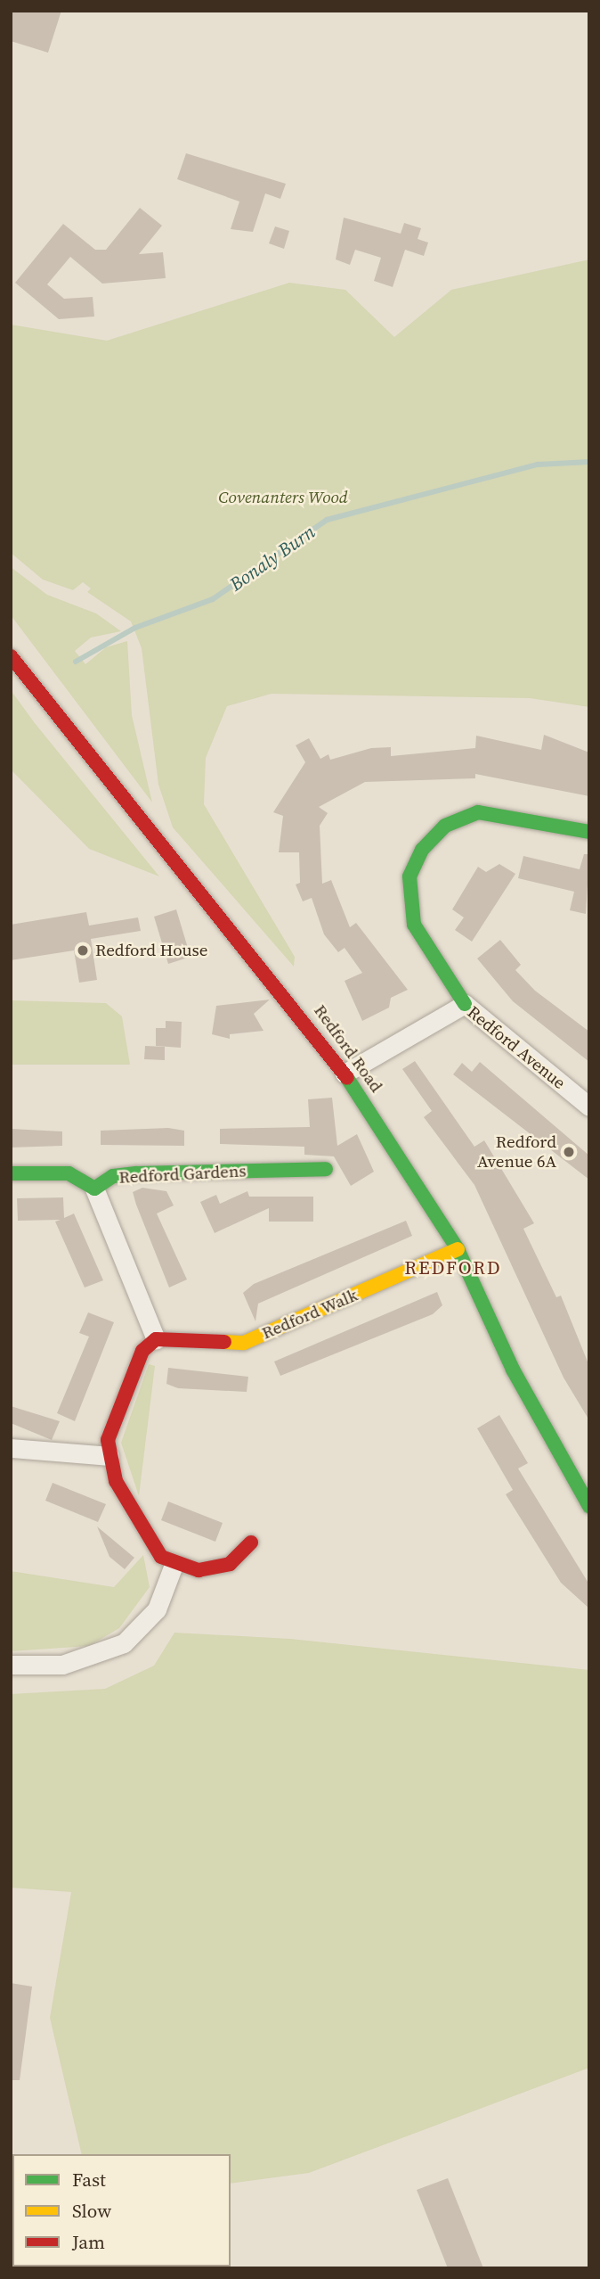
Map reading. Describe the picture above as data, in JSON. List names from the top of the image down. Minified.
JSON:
{"streets":{"street":["Redford Avenue","Redford Road","Redford Gardens","Redford Walk"]},"crossings":[["Redford Avenue","Redford Road"],["Redford Road","Redford Walk"]],"districts":["REDFORD"],"water":["Bonaly Burn"],"parks":["Covenanters Wood"],"places":["Redford House","Redford Avenue 6A"],"legend":["Fast","Slow","Jam"]}
